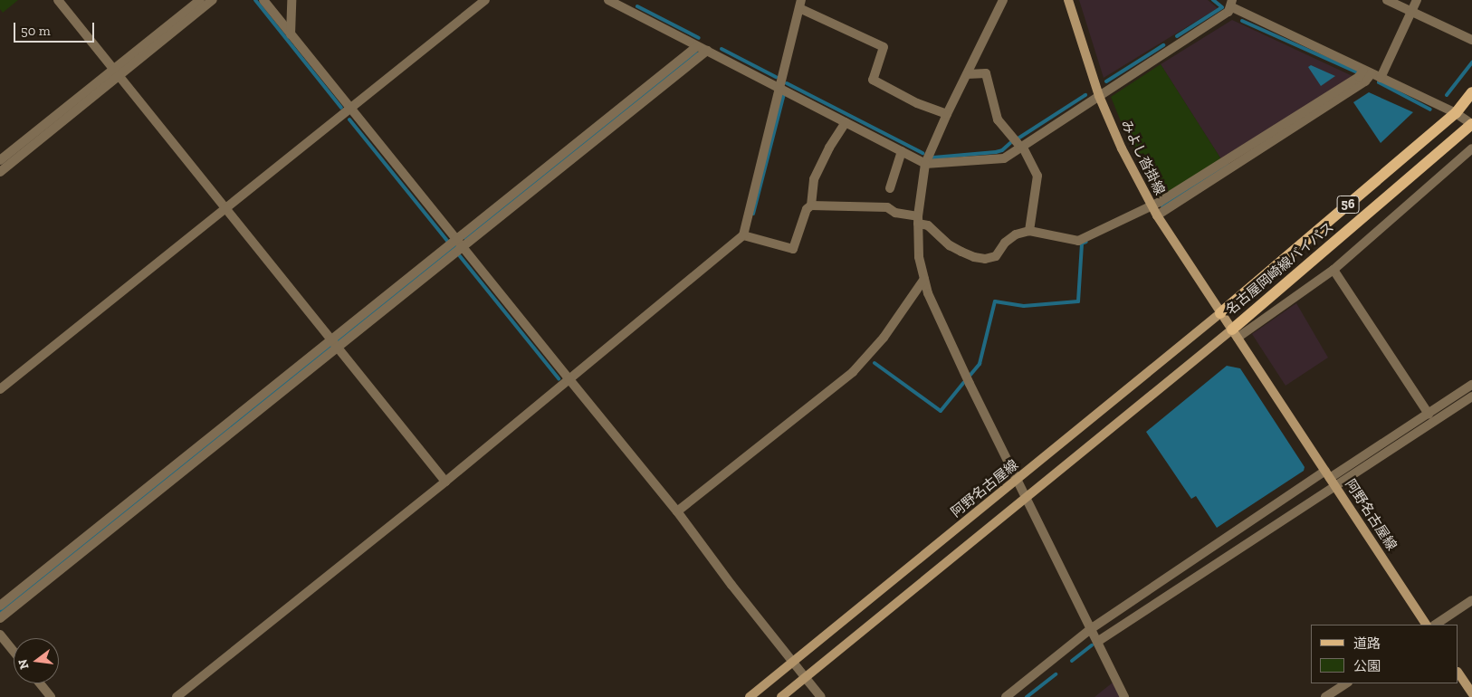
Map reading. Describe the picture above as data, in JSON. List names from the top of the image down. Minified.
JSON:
{"streets":{"main road":["みよし沓掛線","56","名古屋岡崎線バイパス","阿野名古屋線"]},"crossings":[["みよし沓掛線","名古屋岡崎線バイパス"],["みよし沓掛線","阿野名古屋線"],["名古屋岡崎線バイパス","阿野名古屋線"]],"legend":["道路","公園"],"scale_bar":"50 m","north":"left"}
